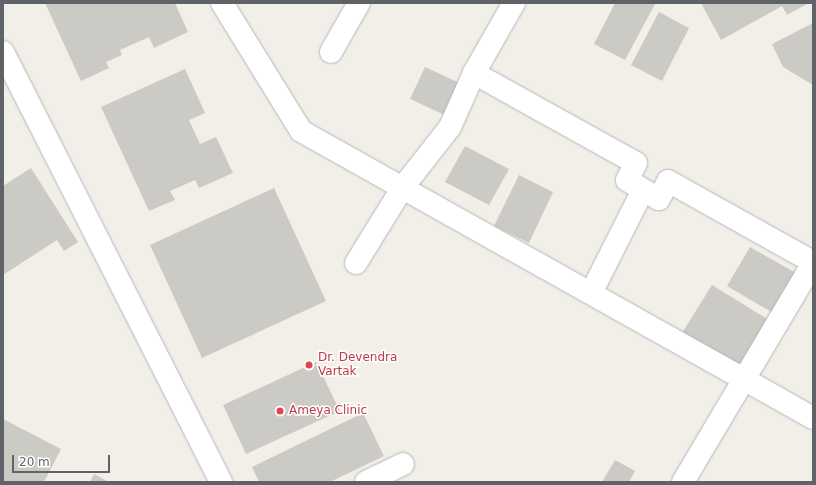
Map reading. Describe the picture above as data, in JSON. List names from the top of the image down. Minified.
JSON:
{"places":["Dr. Devendra Vartak","Ameya Clinic"],"scale_bar":"20 m"}
